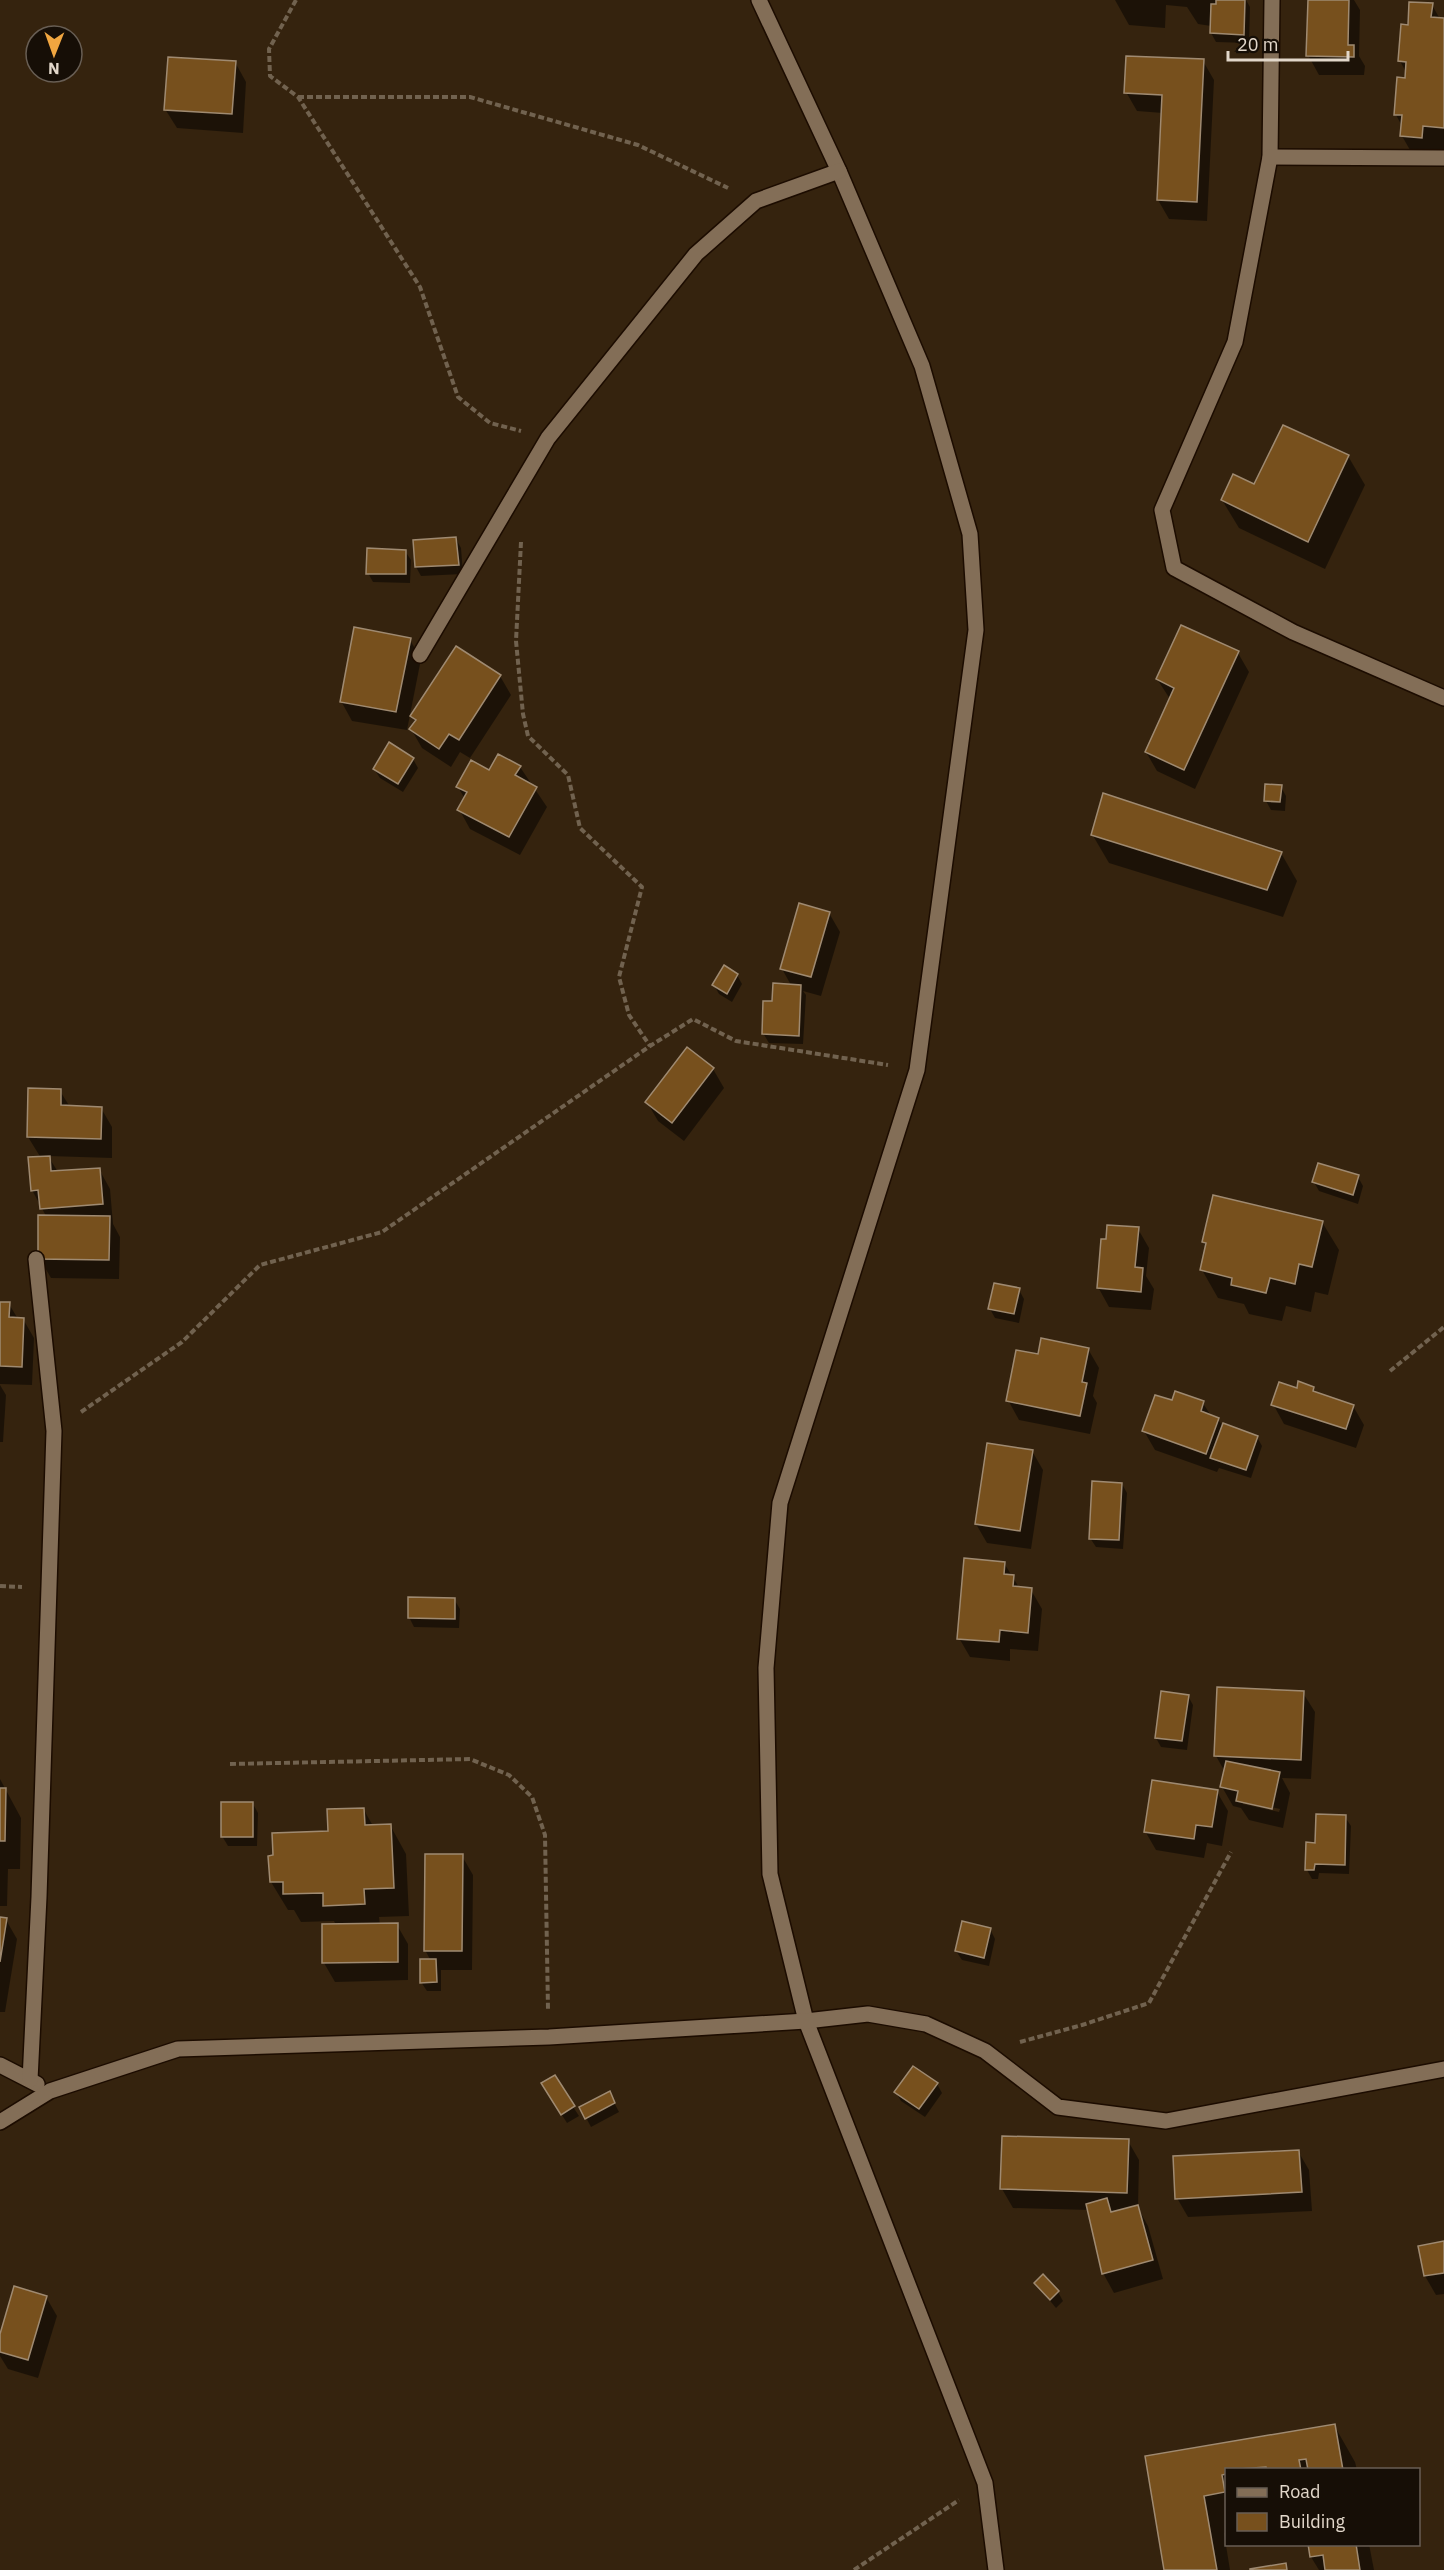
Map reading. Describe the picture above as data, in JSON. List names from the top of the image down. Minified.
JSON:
{"legend":["Road","Building"],"scale_bar":"20 m","north":"bottom"}
